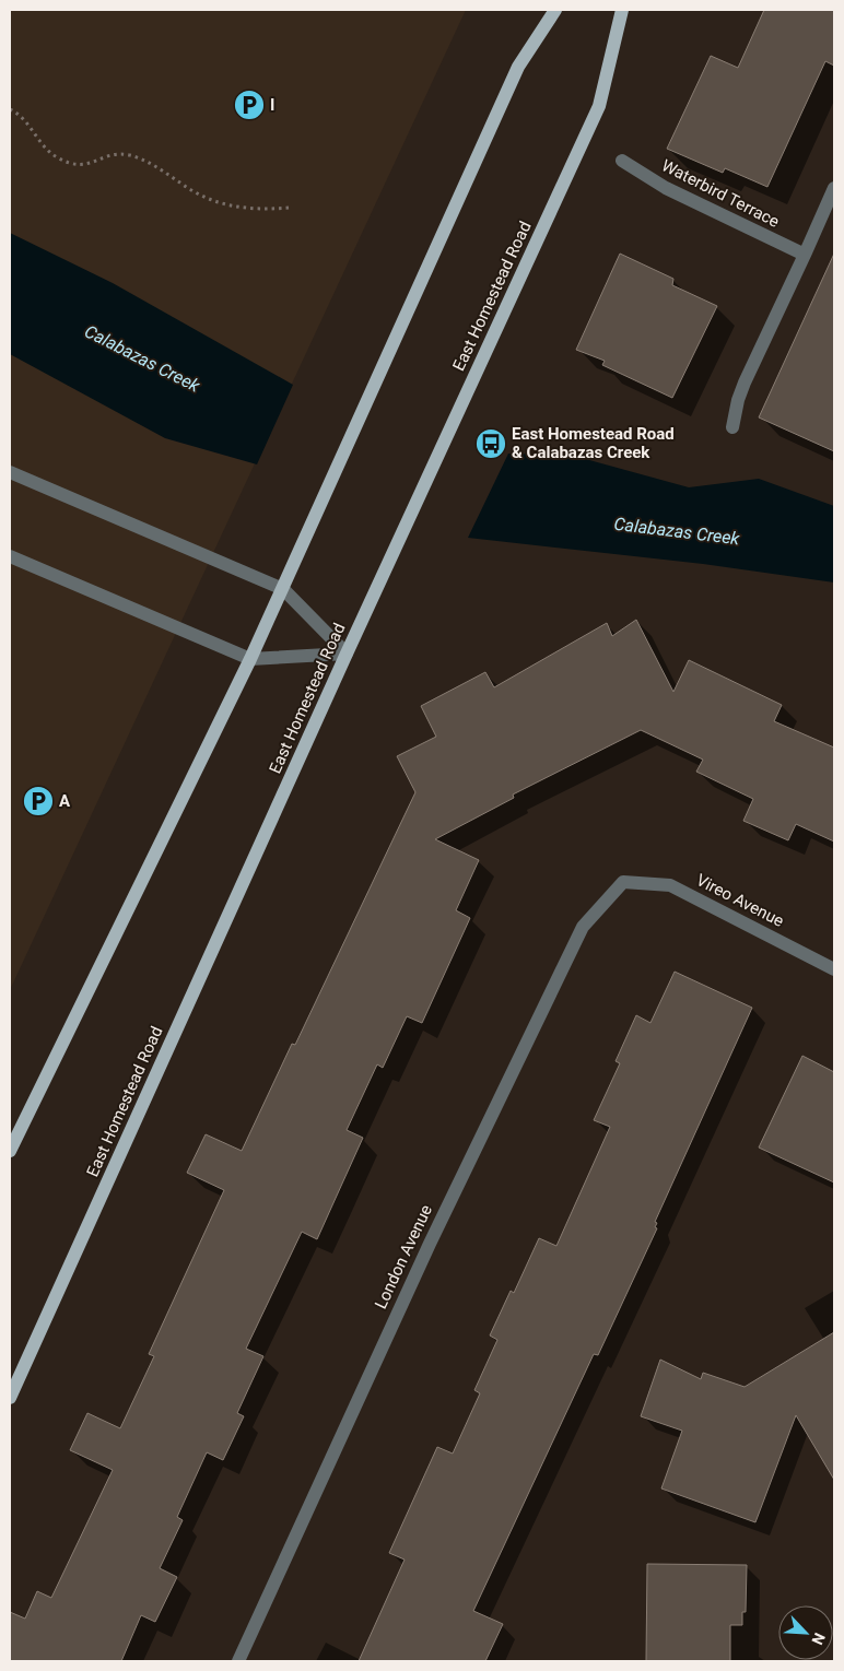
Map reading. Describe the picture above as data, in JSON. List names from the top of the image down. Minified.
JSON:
{"streets":{"main road":["East Homestead Road"],"street":["Waterbird Terrace","Vireo Avenue","London Avenue"]},"crossings":[["Vireo Avenue","London Avenue"]],"water":["Calabazas Creek"],"places":{"parking":["I","A"],"bus stop":["East Homestead Road & Calabazas Creek"]},"north":"bottom right"}
